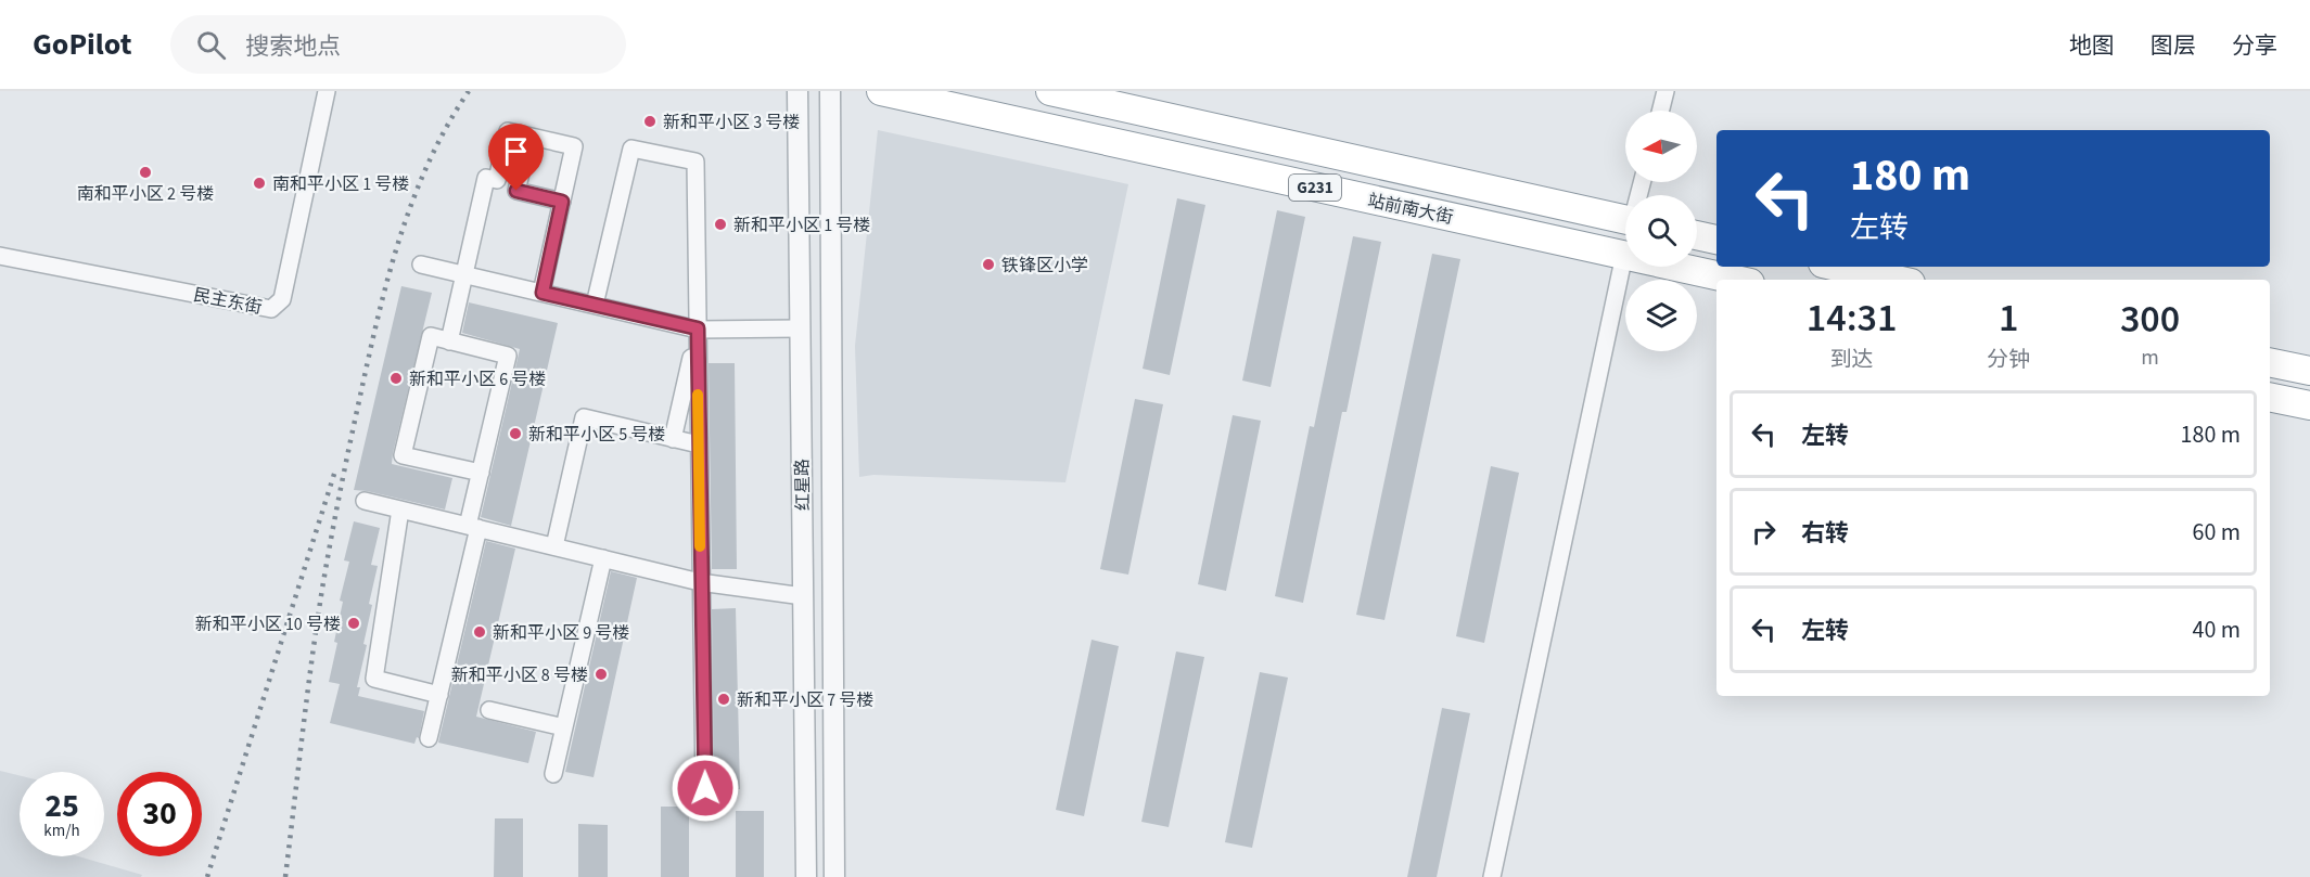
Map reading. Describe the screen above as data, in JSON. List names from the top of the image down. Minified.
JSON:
{"streets":{"highway":["G231","站前南大街"],"street":["民主东街","红星路"]},"places":["新和平小区 3 号楼","南和平小区 2 号楼","南和平小区 1 号楼","新和平小区 1 号楼","铁锋区小学","新和平小区 6 号楼","新和平小区 5 号楼","新和平小区 10 号楼","新和平小区 9 号楼","新和平小区 8 号楼","新和平小区 7 号楼"],"north":"left","page":{"header":"GoPilot","search":"搜索地点","nav":["地图","图层","分享"],"turn":["180 m","左转"],"eta":["14:31","到达","1","分钟","300","m"],"list":[{"name":"左转","value":"180 m"},{"name":"右转","value":"60 m"},{"name":"左转","value":"40 m"}],"speed":"25 km/h","limit":"30"}}
